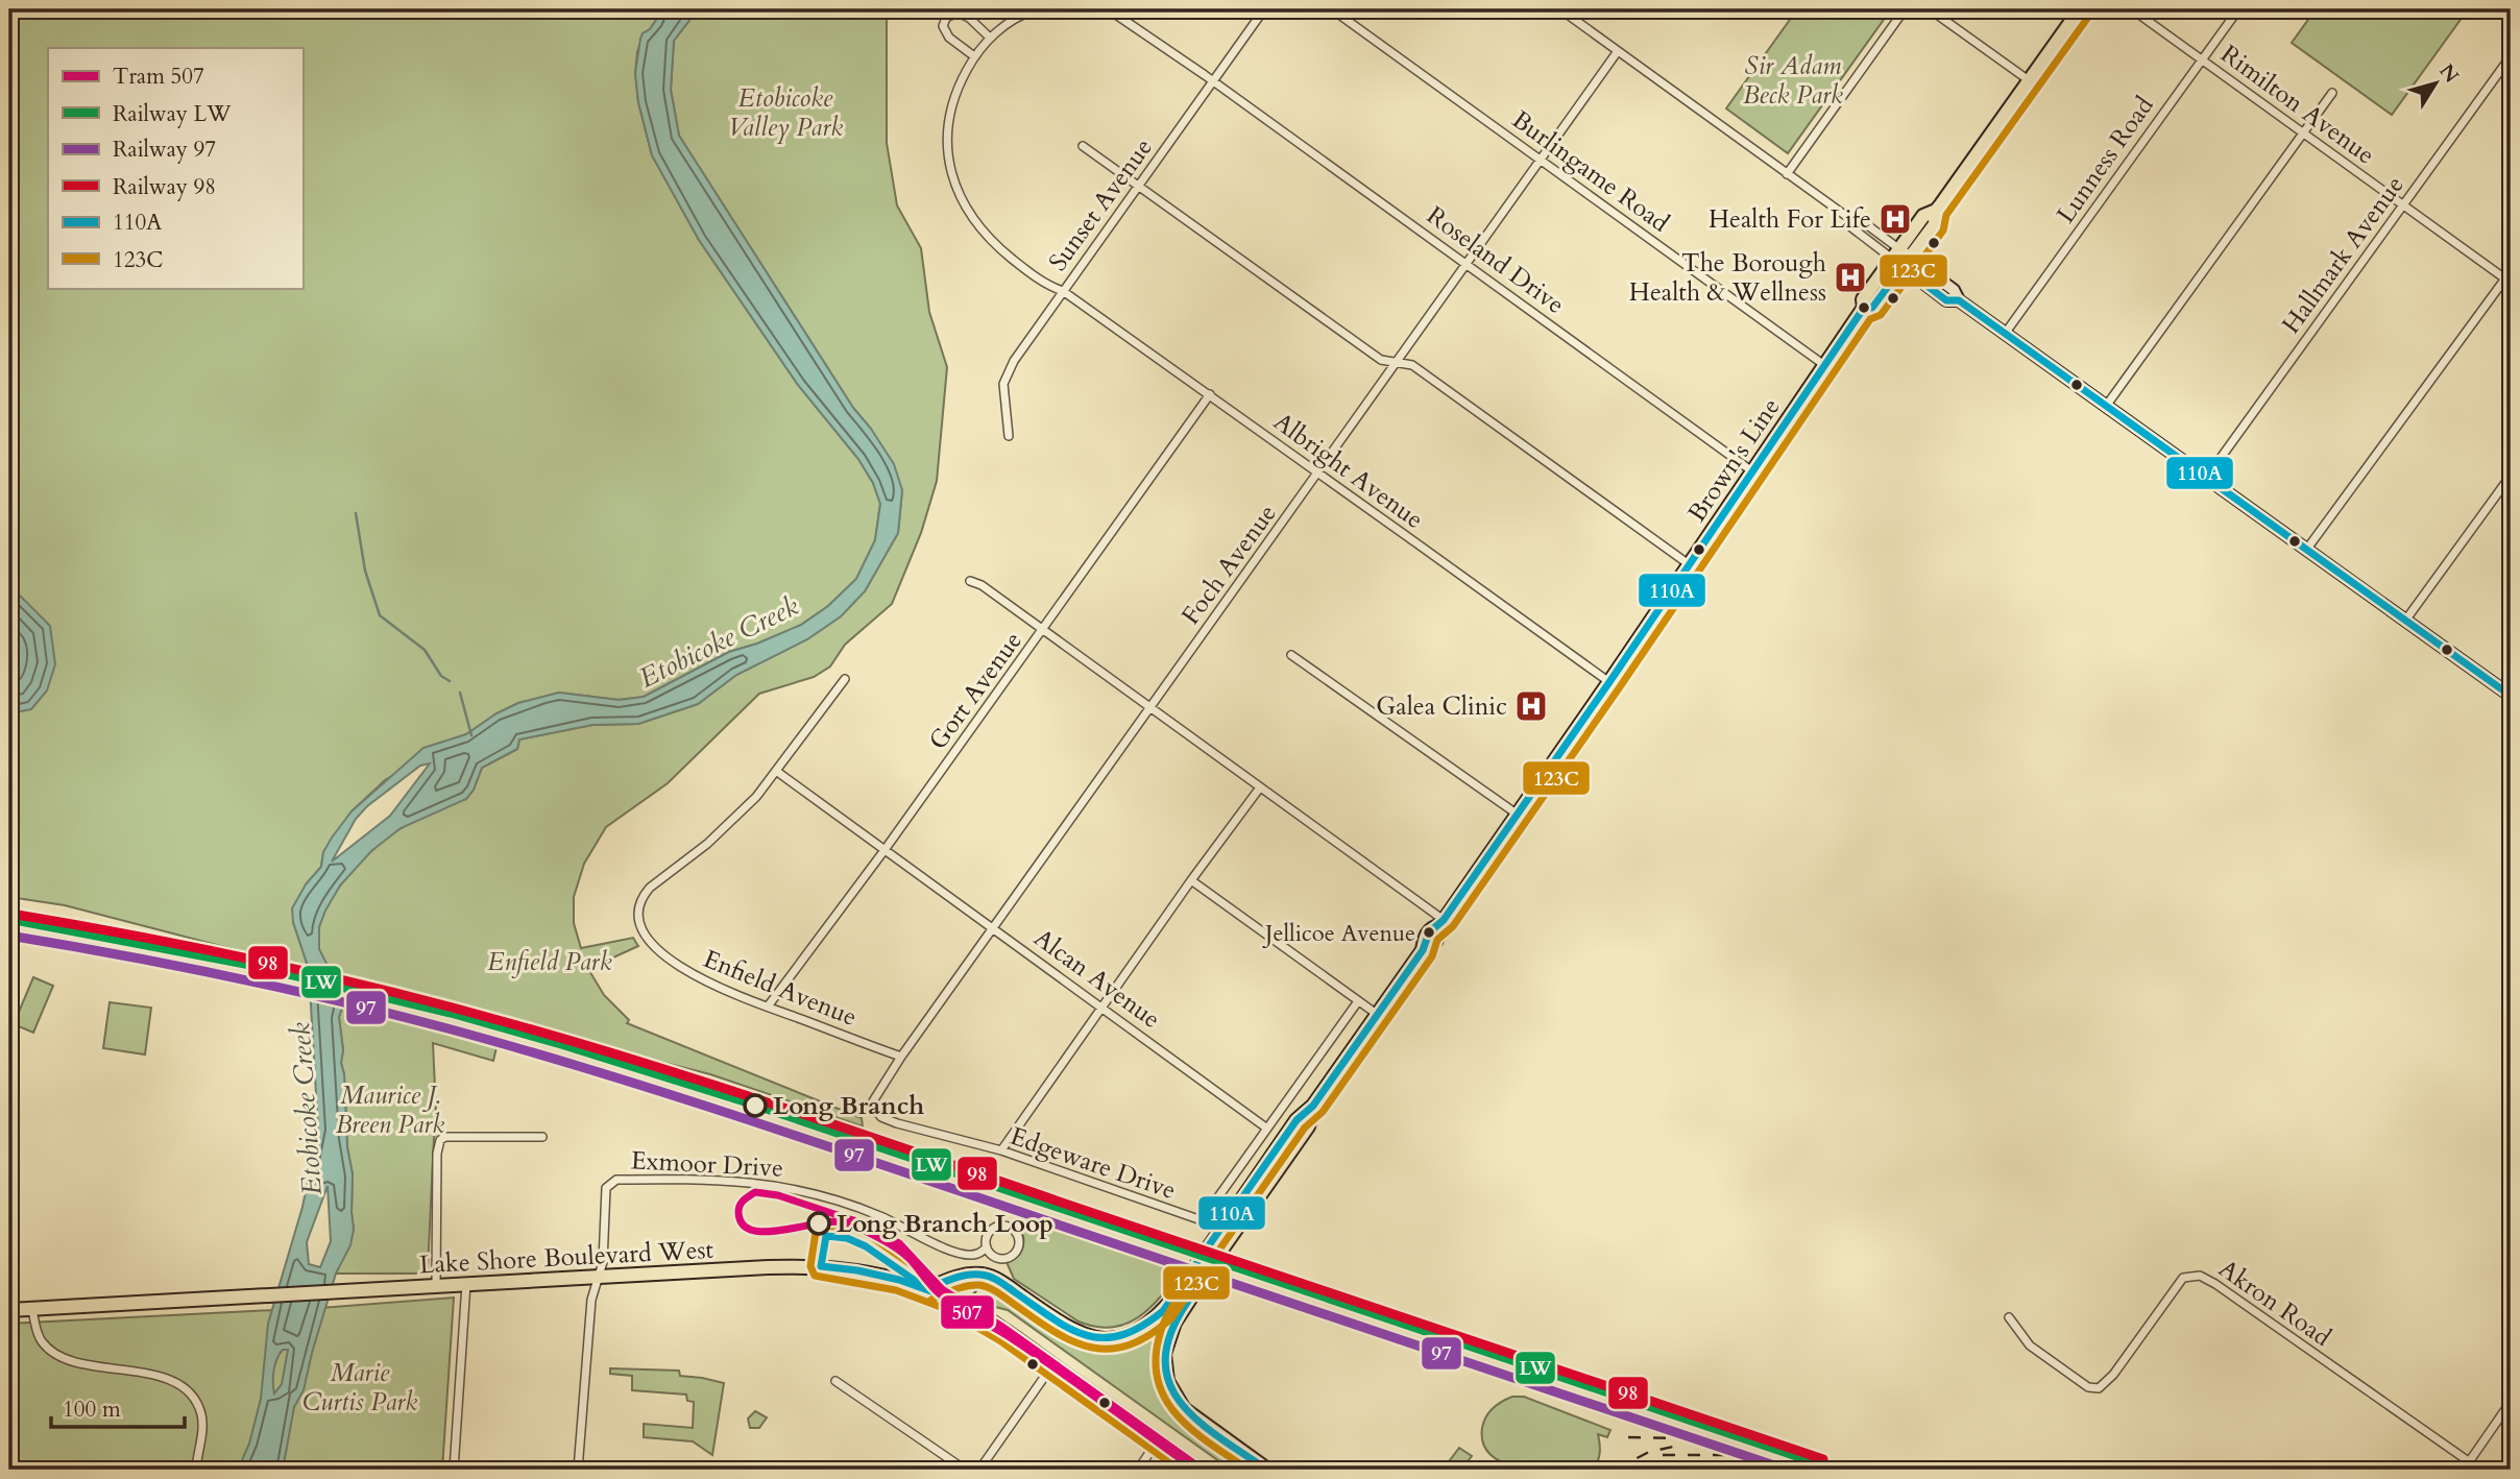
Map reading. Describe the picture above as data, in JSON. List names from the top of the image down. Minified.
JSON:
{"streets":{"main road":["Brown's Line","Lake Shore Boulevard West"],"street":["Rimilton Avenue","Lunness Road","Burlingame Road","Sunset Avenue","Hallmark Avenue","Roseland Drive","Albright Avenue","Foch Avenue","Gort Avenue","Alcan Avenue","Enfield Avenue","Edgeware Drive","Exmoor Drive","Akron Road"]},"crossings":[["Rimilton Avenue","Lunness Road"],["Rimilton Avenue","Hallmark Avenue"],["Burlingame Road","Brown's Line"],["Burlingame Road","Foch Avenue"],["Sunset Avenue","Roseland Drive"],["Sunset Avenue","Albright Avenue"],["Roseland Drive","Brown's Line"],["Roseland Drive","Foch Avenue"],["Brown's Line","Albright Avenue"],["Brown's Line","Lake Shore Boulevard West"],["Albright Avenue","Foch Avenue"],["Albright Avenue","Gort Avenue"],["Foch Avenue","Alcan Avenue"],["Foch Avenue","Enfield Avenue"],["Foch Avenue","Edgeware Drive"],["Gort Avenue","Alcan Avenue"],["Gort Avenue","Enfield Avenue"],["Alcan Avenue","Enfield Avenue"],["Alcan Avenue","Edgeware Drive"],["Exmoor Drive","Lake Shore Boulevard West"]],"water":["Etobicoke Creek"],"parks":["Sir Adam Beck Park","Etobicoke Valley Park","Enfield Park","Maurice J. Breen Park","Marie Curtis Park"],"places":{"hospital":["Health For Life","The Borough Health & Wellness","Galea Clinic"],"other":["Jellicoe Avenue","Long Branch","Long Branch Loop"]},"lines":["transit line 123C","transit line 110A","rail line 98","rail line LW","rail line 97","tram line 507"],"legend":["Tram 507","Railway LW","Railway 97","Railway 98","110A","123C"],"scale_bar":"100 m","north":"top right"}
